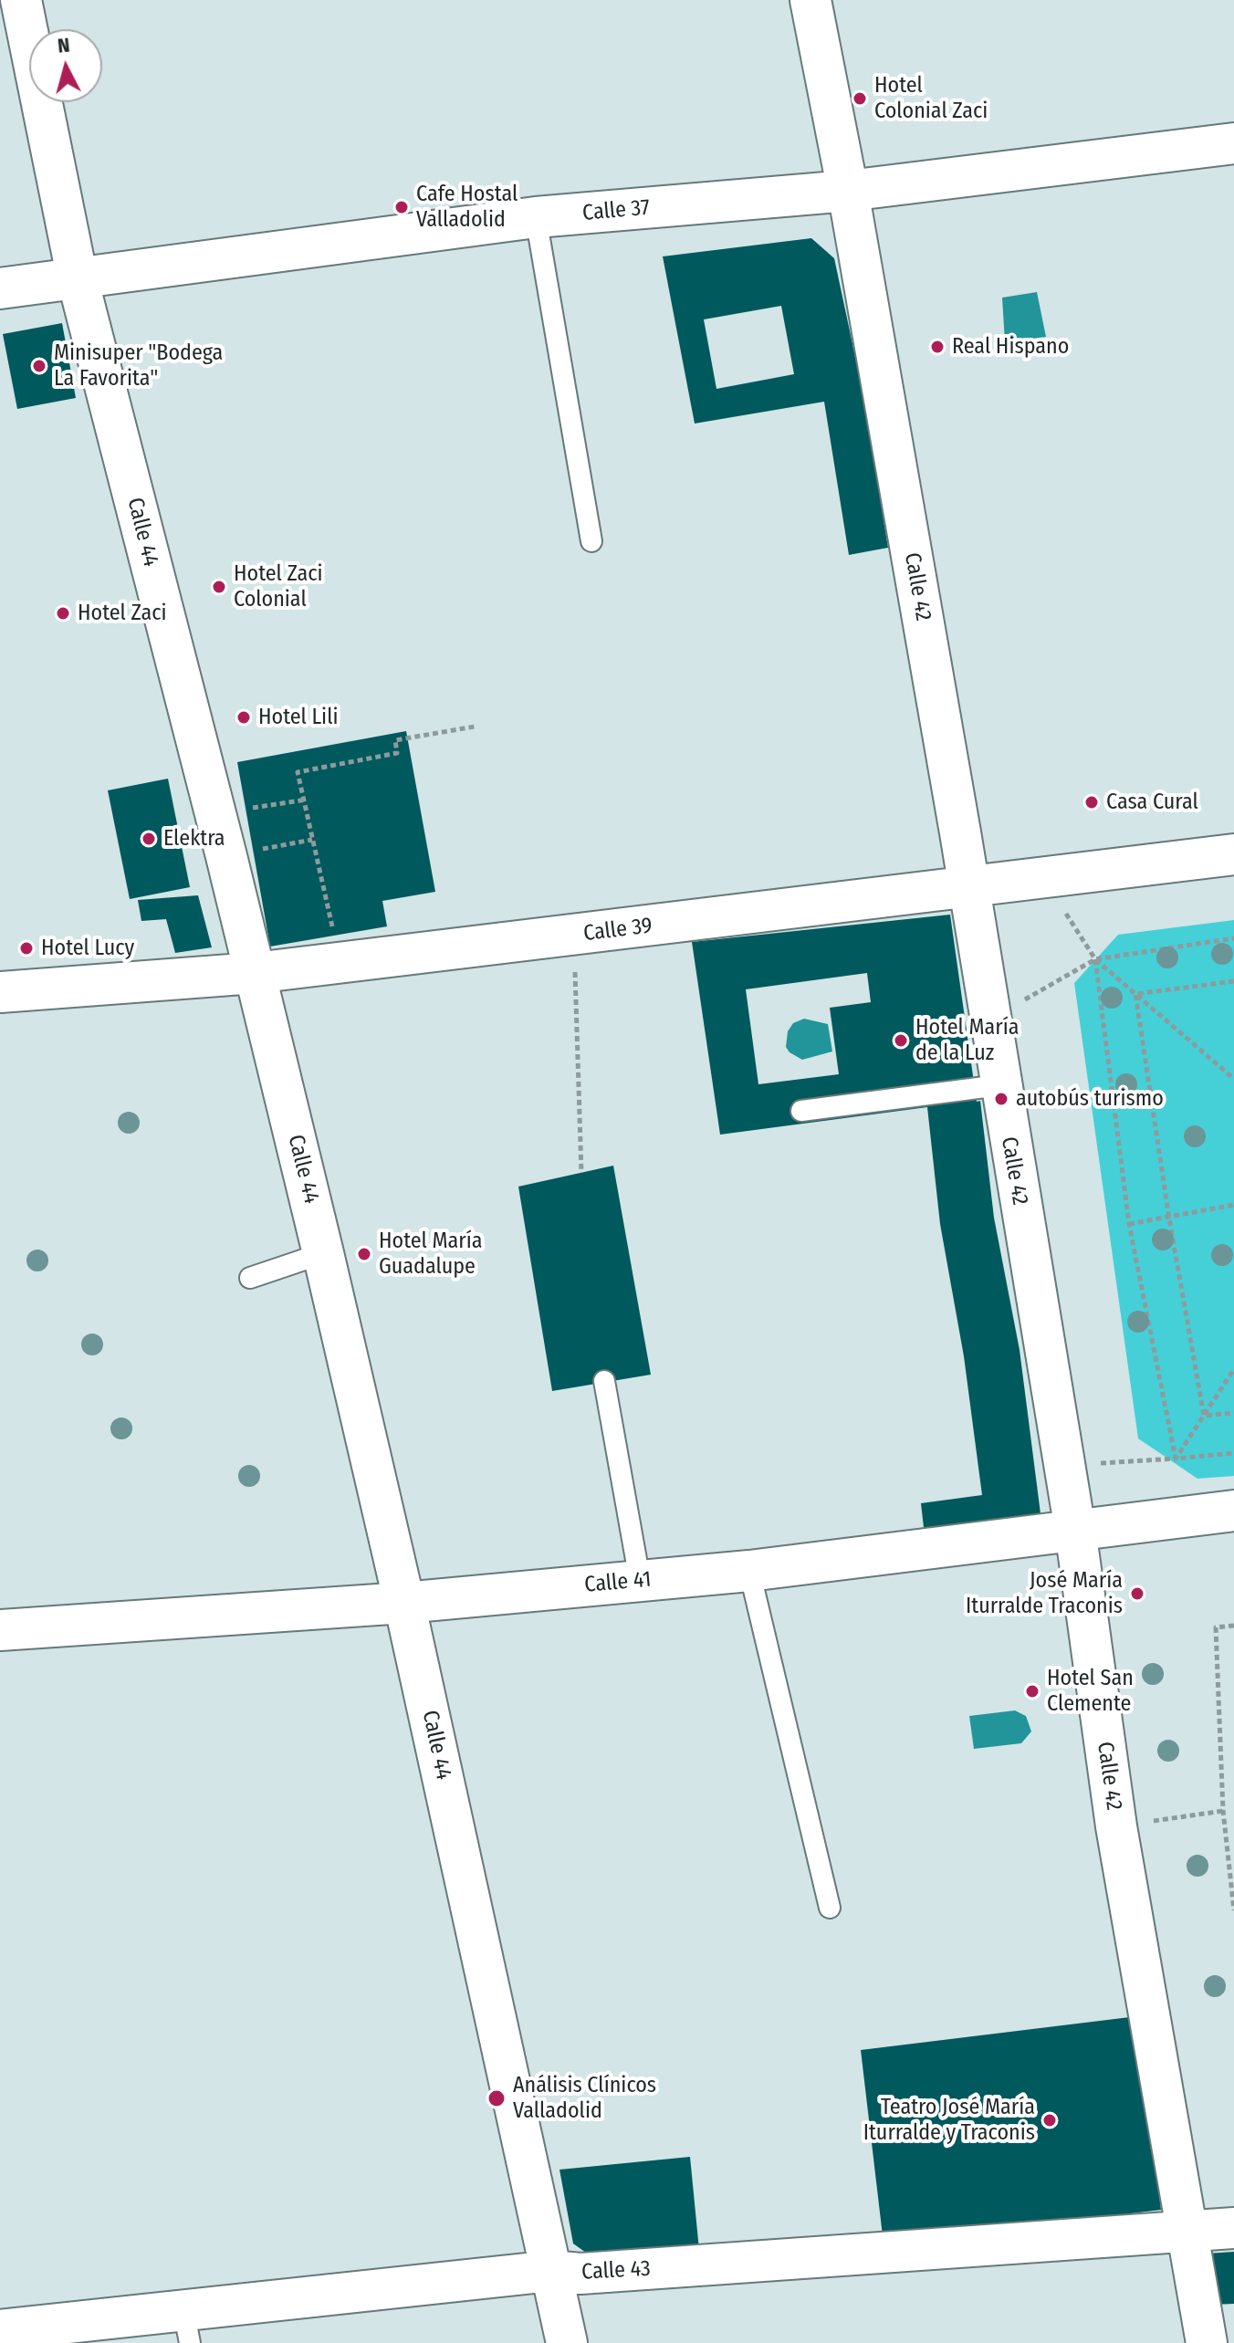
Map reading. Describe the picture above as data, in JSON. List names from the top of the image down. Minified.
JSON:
{"streets":{"street":["Calle 37","Calle 44","Calle 42","Calle 39","Calle 41","Calle 43"]},"crossings":[["Calle 37","Calle 44"],["Calle 37","Calle 42"],["Calle 44","Calle 39"],["Calle 44","Calle 41"],["Calle 44","Calle 43"],["Calle 42","Calle 39"],["Calle 42","Calle 41"],["Calle 42","Calle 43"]],"places":["Hotel Colonial Zaci","Cafe Hostal Valladolid","Real Hispano","Minisuper \"Bodega La Favorita\"","Hotel Zaci Colonial","Hotel Zaci","Hotel Lili","Casa Cural","Elektra","Hotel Lucy","Hotel María de la Luz","autobús turismo","Hotel María Guadalupe","José María Iturralde Traconis","Hotel San Clemente","Análisis Clínicos Valladolid","Teatro José María Iturralde y Traconis"],"north":"top"}
